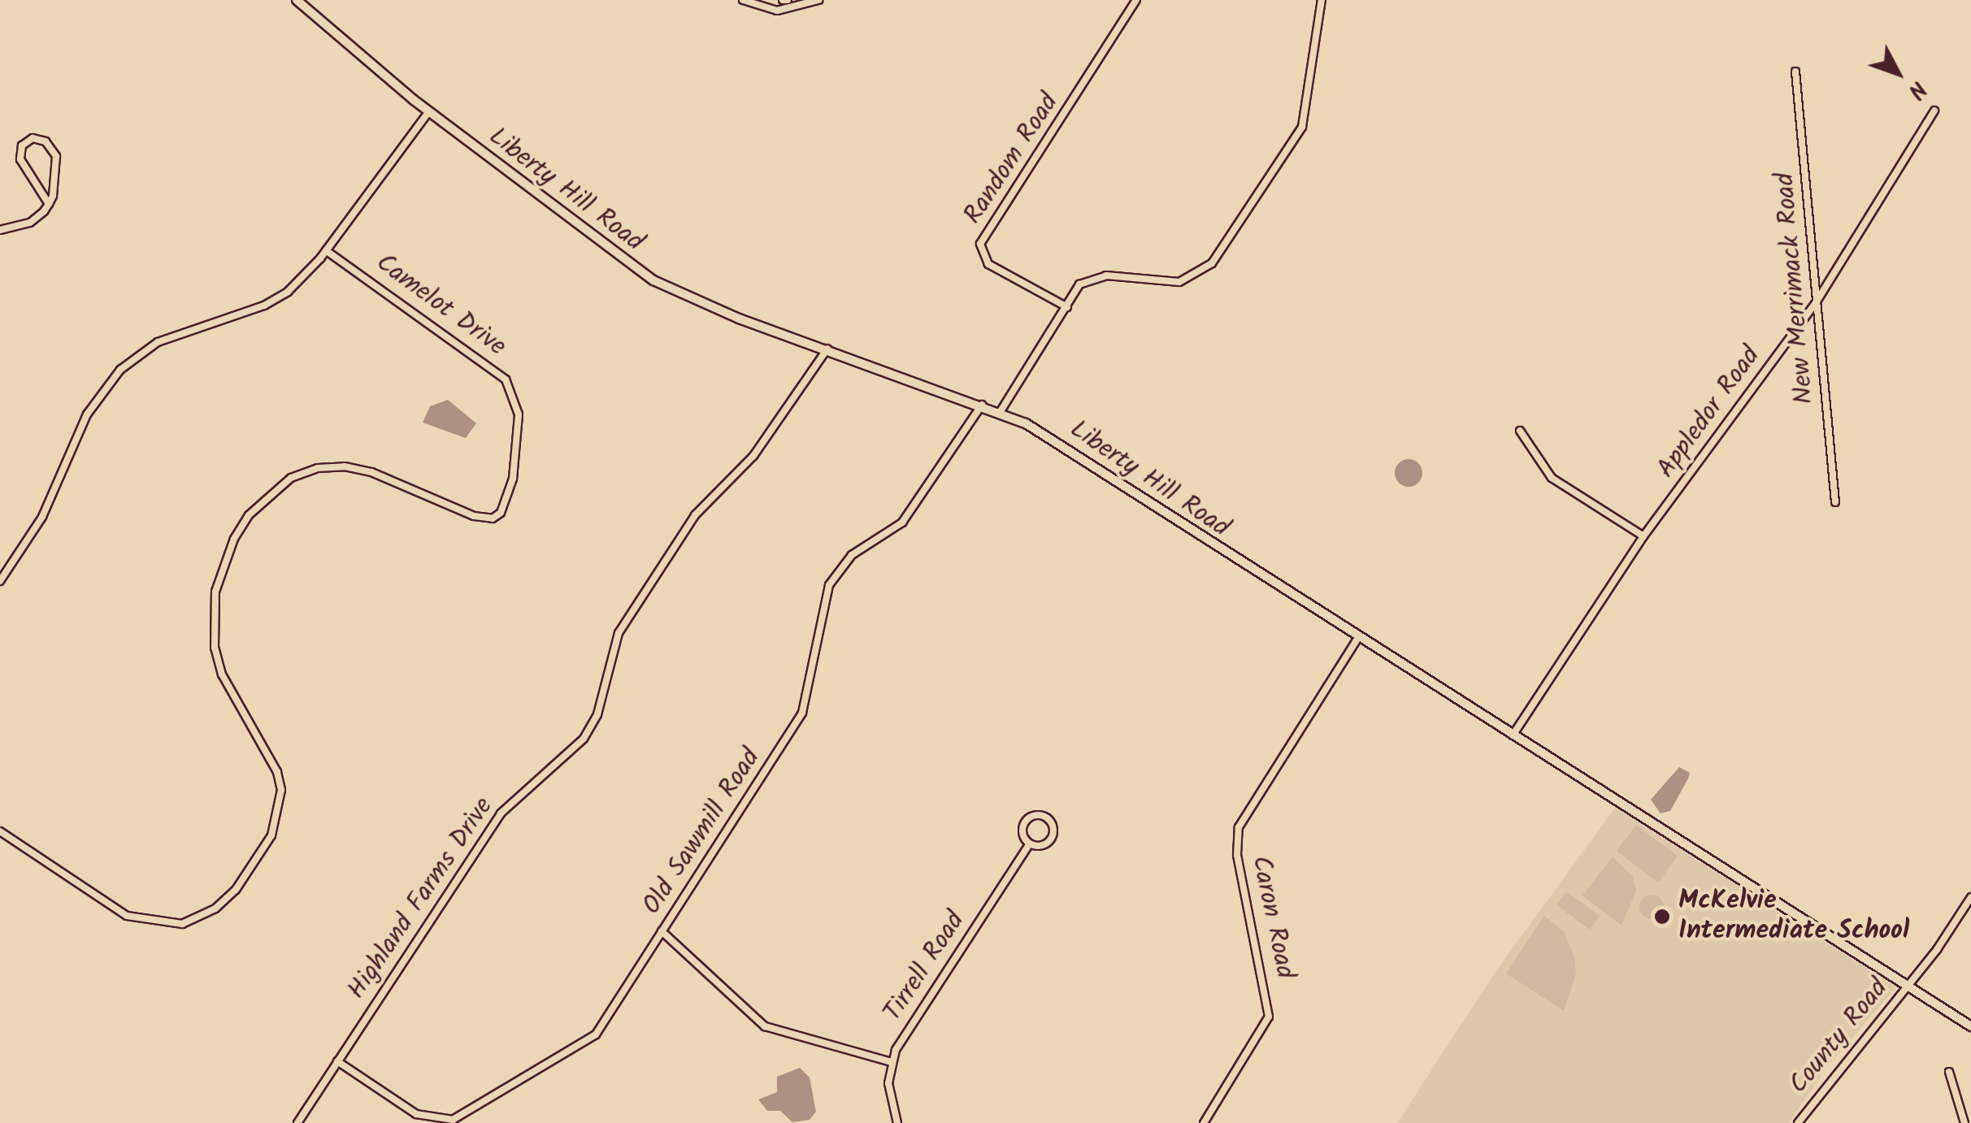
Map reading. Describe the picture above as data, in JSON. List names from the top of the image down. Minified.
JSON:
{"streets":{"street":["Random Road","Liberty Hill Road","New Merrimack Road","Camelot Drive","Appledor Road","Old Sawmill Road","Highland Farms Drive","Caron Road","Tirrell Road","County Road"]},"crossings":[["Liberty Hill Road","Appledor Road"],["Liberty Hill Road","Old Sawmill Road"],["Liberty Hill Road","Highland Farms Drive"],["Liberty Hill Road","Caron Road"],["Liberty Hill Road","County Road"],["New Merrimack Road","Appledor Road"],["Old Sawmill Road","Highland Farms Drive"]],"places":["McKelvie Intermediate School"],"north":"bottom right"}
